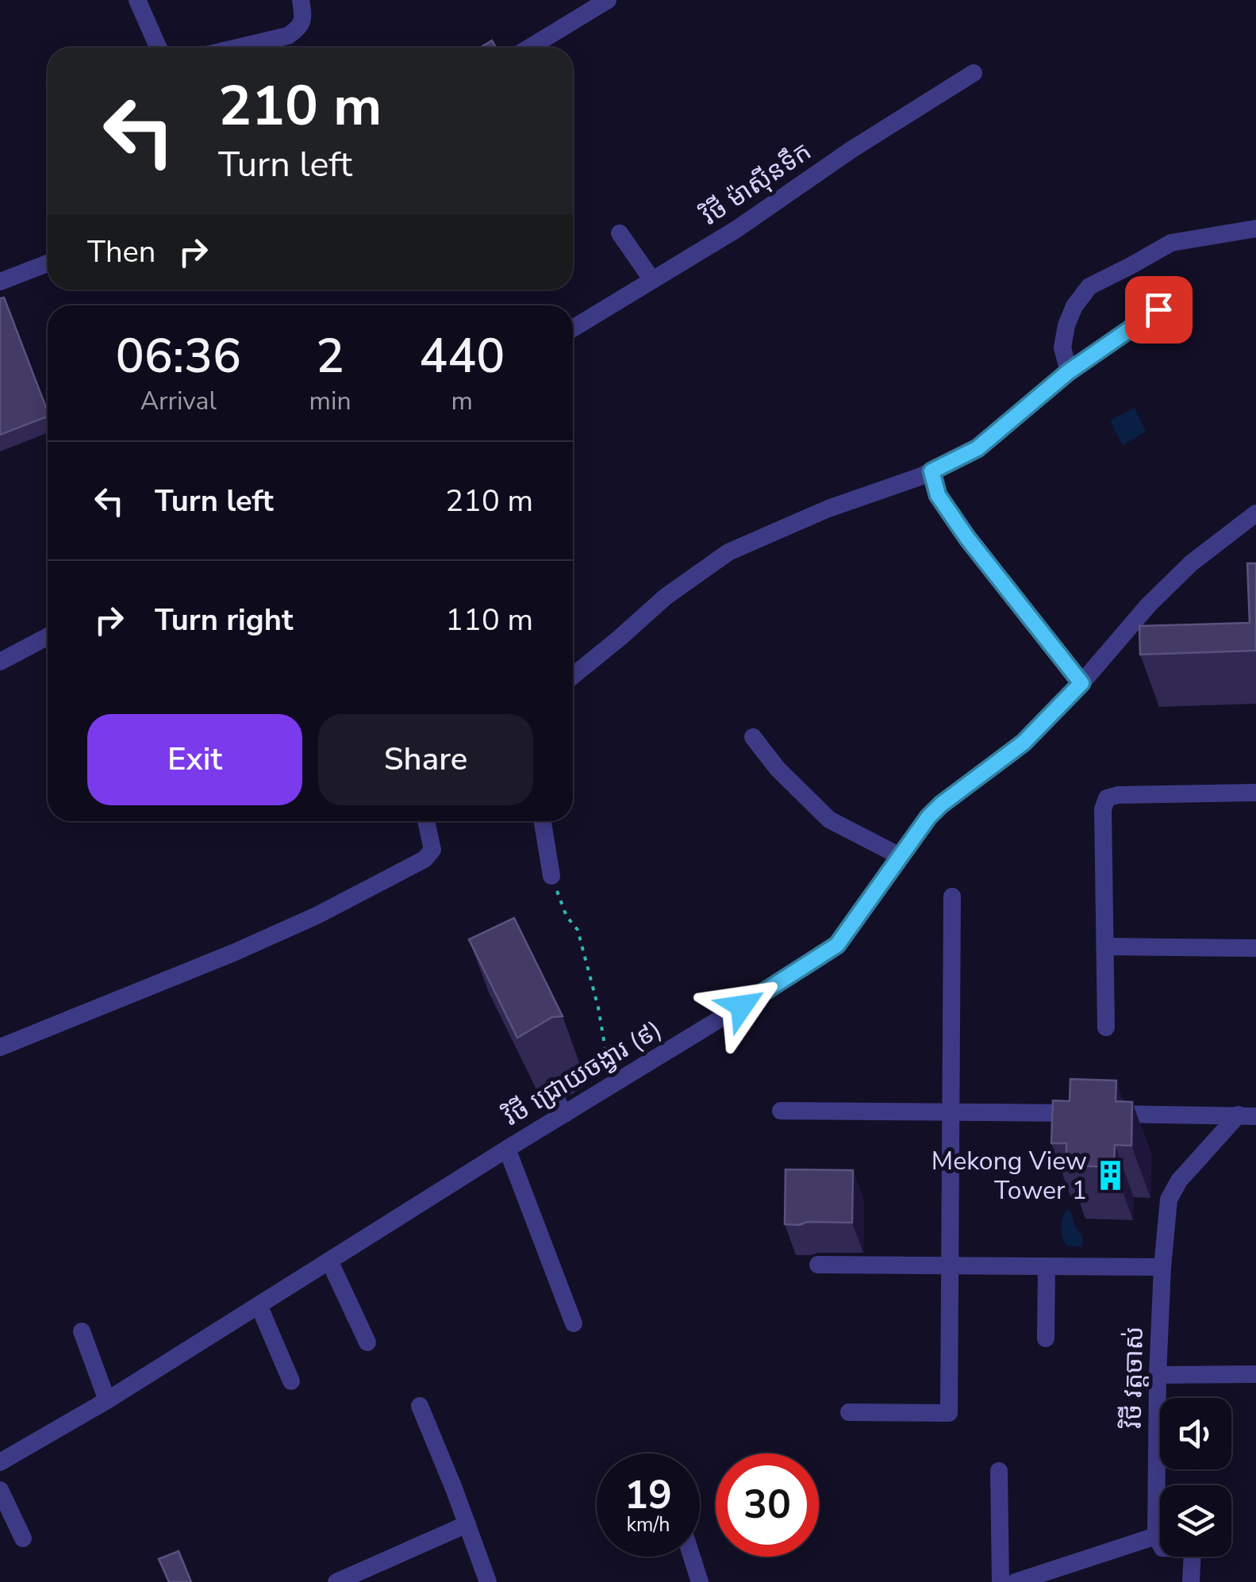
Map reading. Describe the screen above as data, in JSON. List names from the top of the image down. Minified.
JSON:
{"streets":{"street":["វិថី ម៉ាស៊ីនទឹក","វិថី ជ្រោយចង្វារ (៩)","វិថី វត្តចាស់"]},"places":{"building":["Mekong View Tower 1"]},"page":{"turn":["210 m","Turn left"],"then":"Then","eta":["06:36","Arrival","2","min","440","m"],"list":[{"name":"Turn left","value":"210 m"},{"name":"Turn right","value":"110 m"}],"buttons":["Exit","Share"],"speed":"19 km/h","limit":"30"}}
